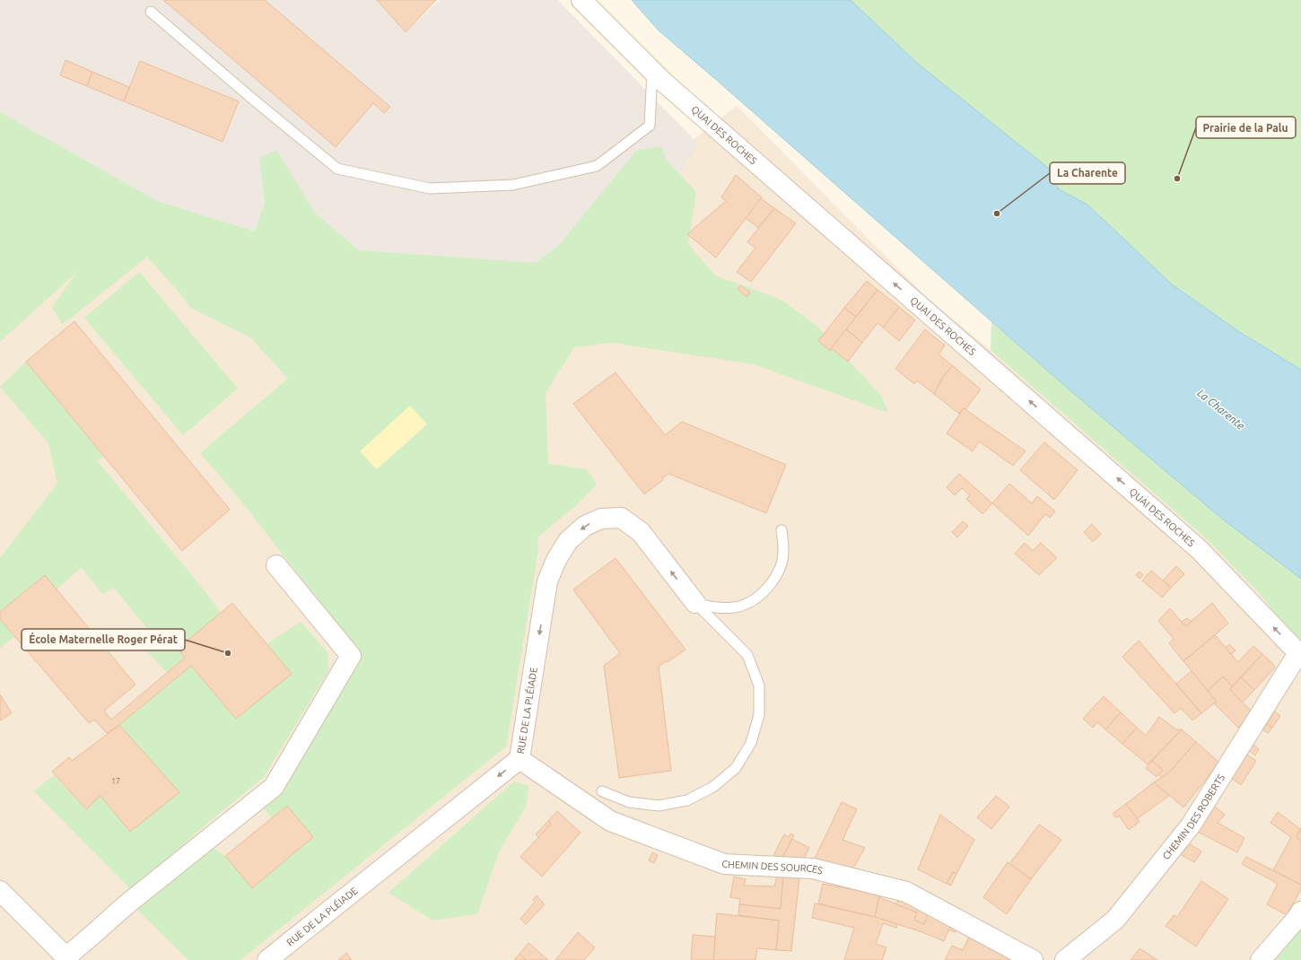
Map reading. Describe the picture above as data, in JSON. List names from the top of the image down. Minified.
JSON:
{"streets":{"street":["QUAI DES ROCHES","RUE DE LA PLÉIADE","CHEMIN DES ROBERTS","CHEMIN DES SOURCES"]},"crossings":[["QUAI DES ROCHES","CHEMIN DES ROBERTS"],["RUE DE LA PLÉIADE","CHEMIN DES SOURCES"]],"one_way":["QUAI DES ROCHES"],"water":["La Charente"],"places":["Prairie de la Palu","La Charente","École Maternelle Roger Pérat"],"house_numbers":["17"]}
